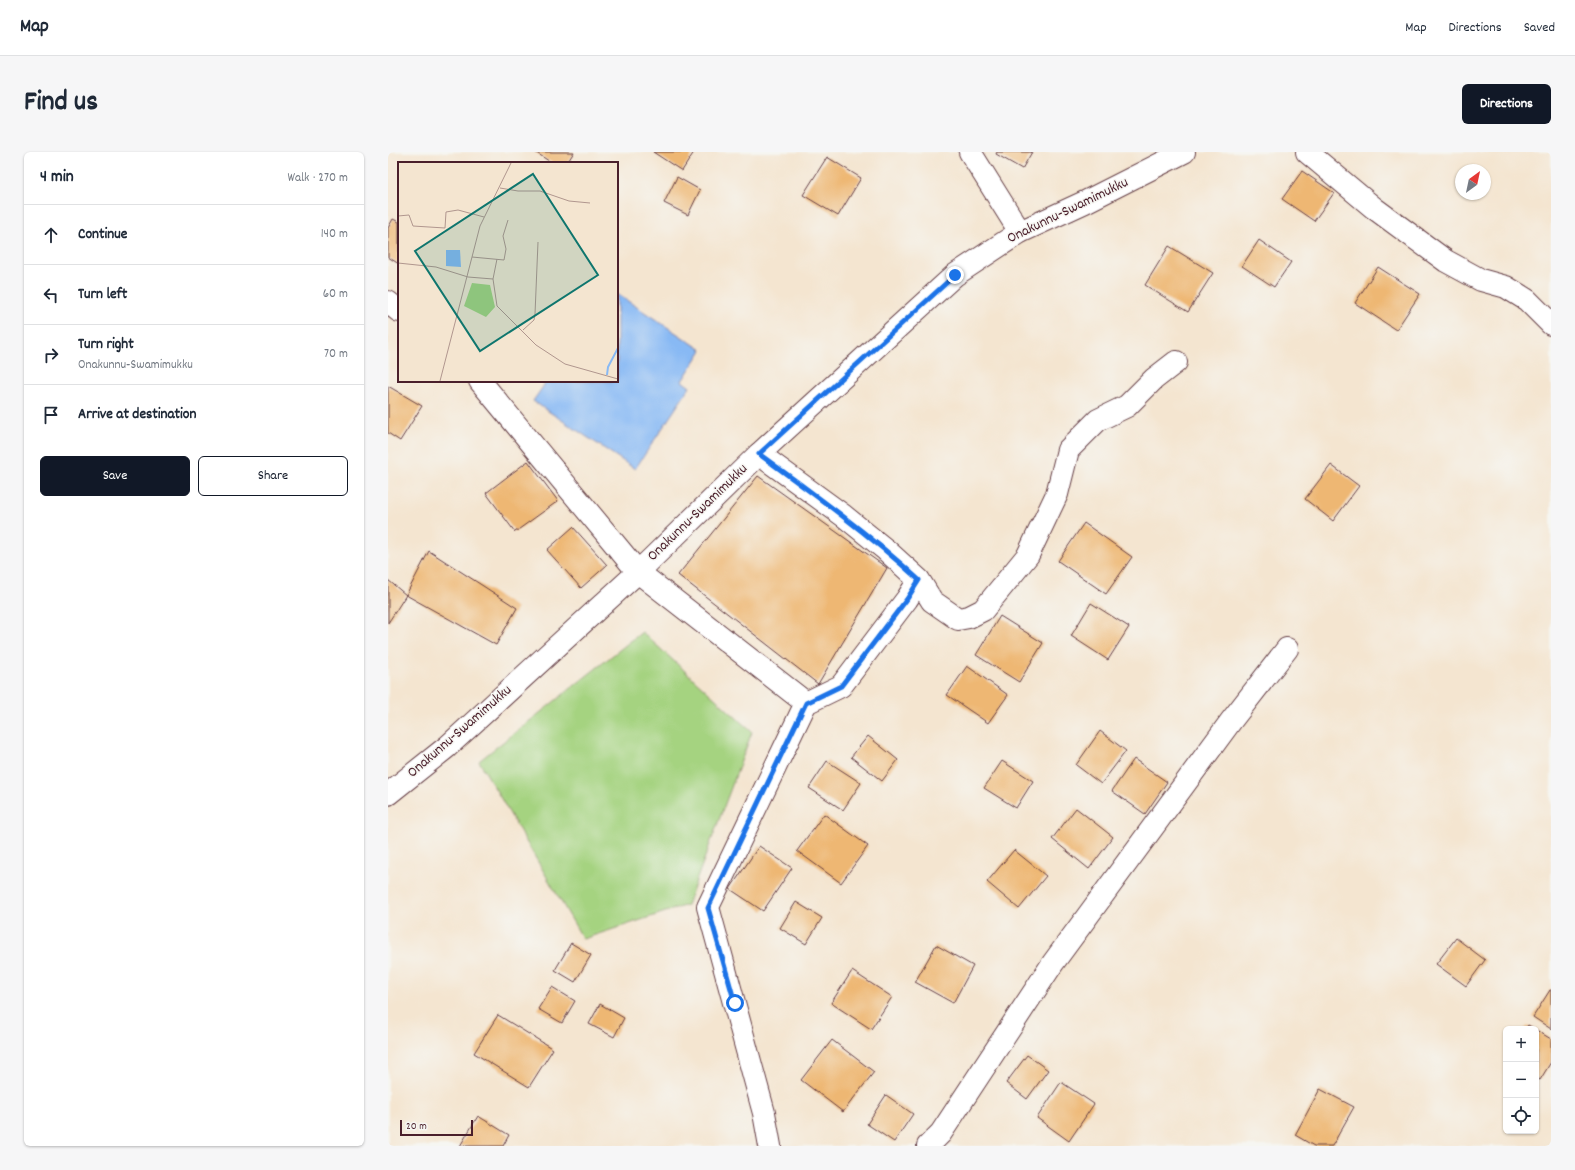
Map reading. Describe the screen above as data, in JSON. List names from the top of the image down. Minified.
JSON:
{"streets":{"street":["Onakunnu-Swamimukku"]},"scale_bar":"20 m","north":"top right","page":{"header":"Map","nav":["Map","Directions","Saved"],"title":"Find us","buttons":["Directions",["Save","Share"]],"heading":["4 min","Walk · 270 m"],"list":[["Continue","140 m"],["Turn left","60 m"],["Turn right","Onakunnu-Swamimukku","70 m"],"Arrive at destination"],"map_buttons":["+","−"],"scale":"20 m"}}
